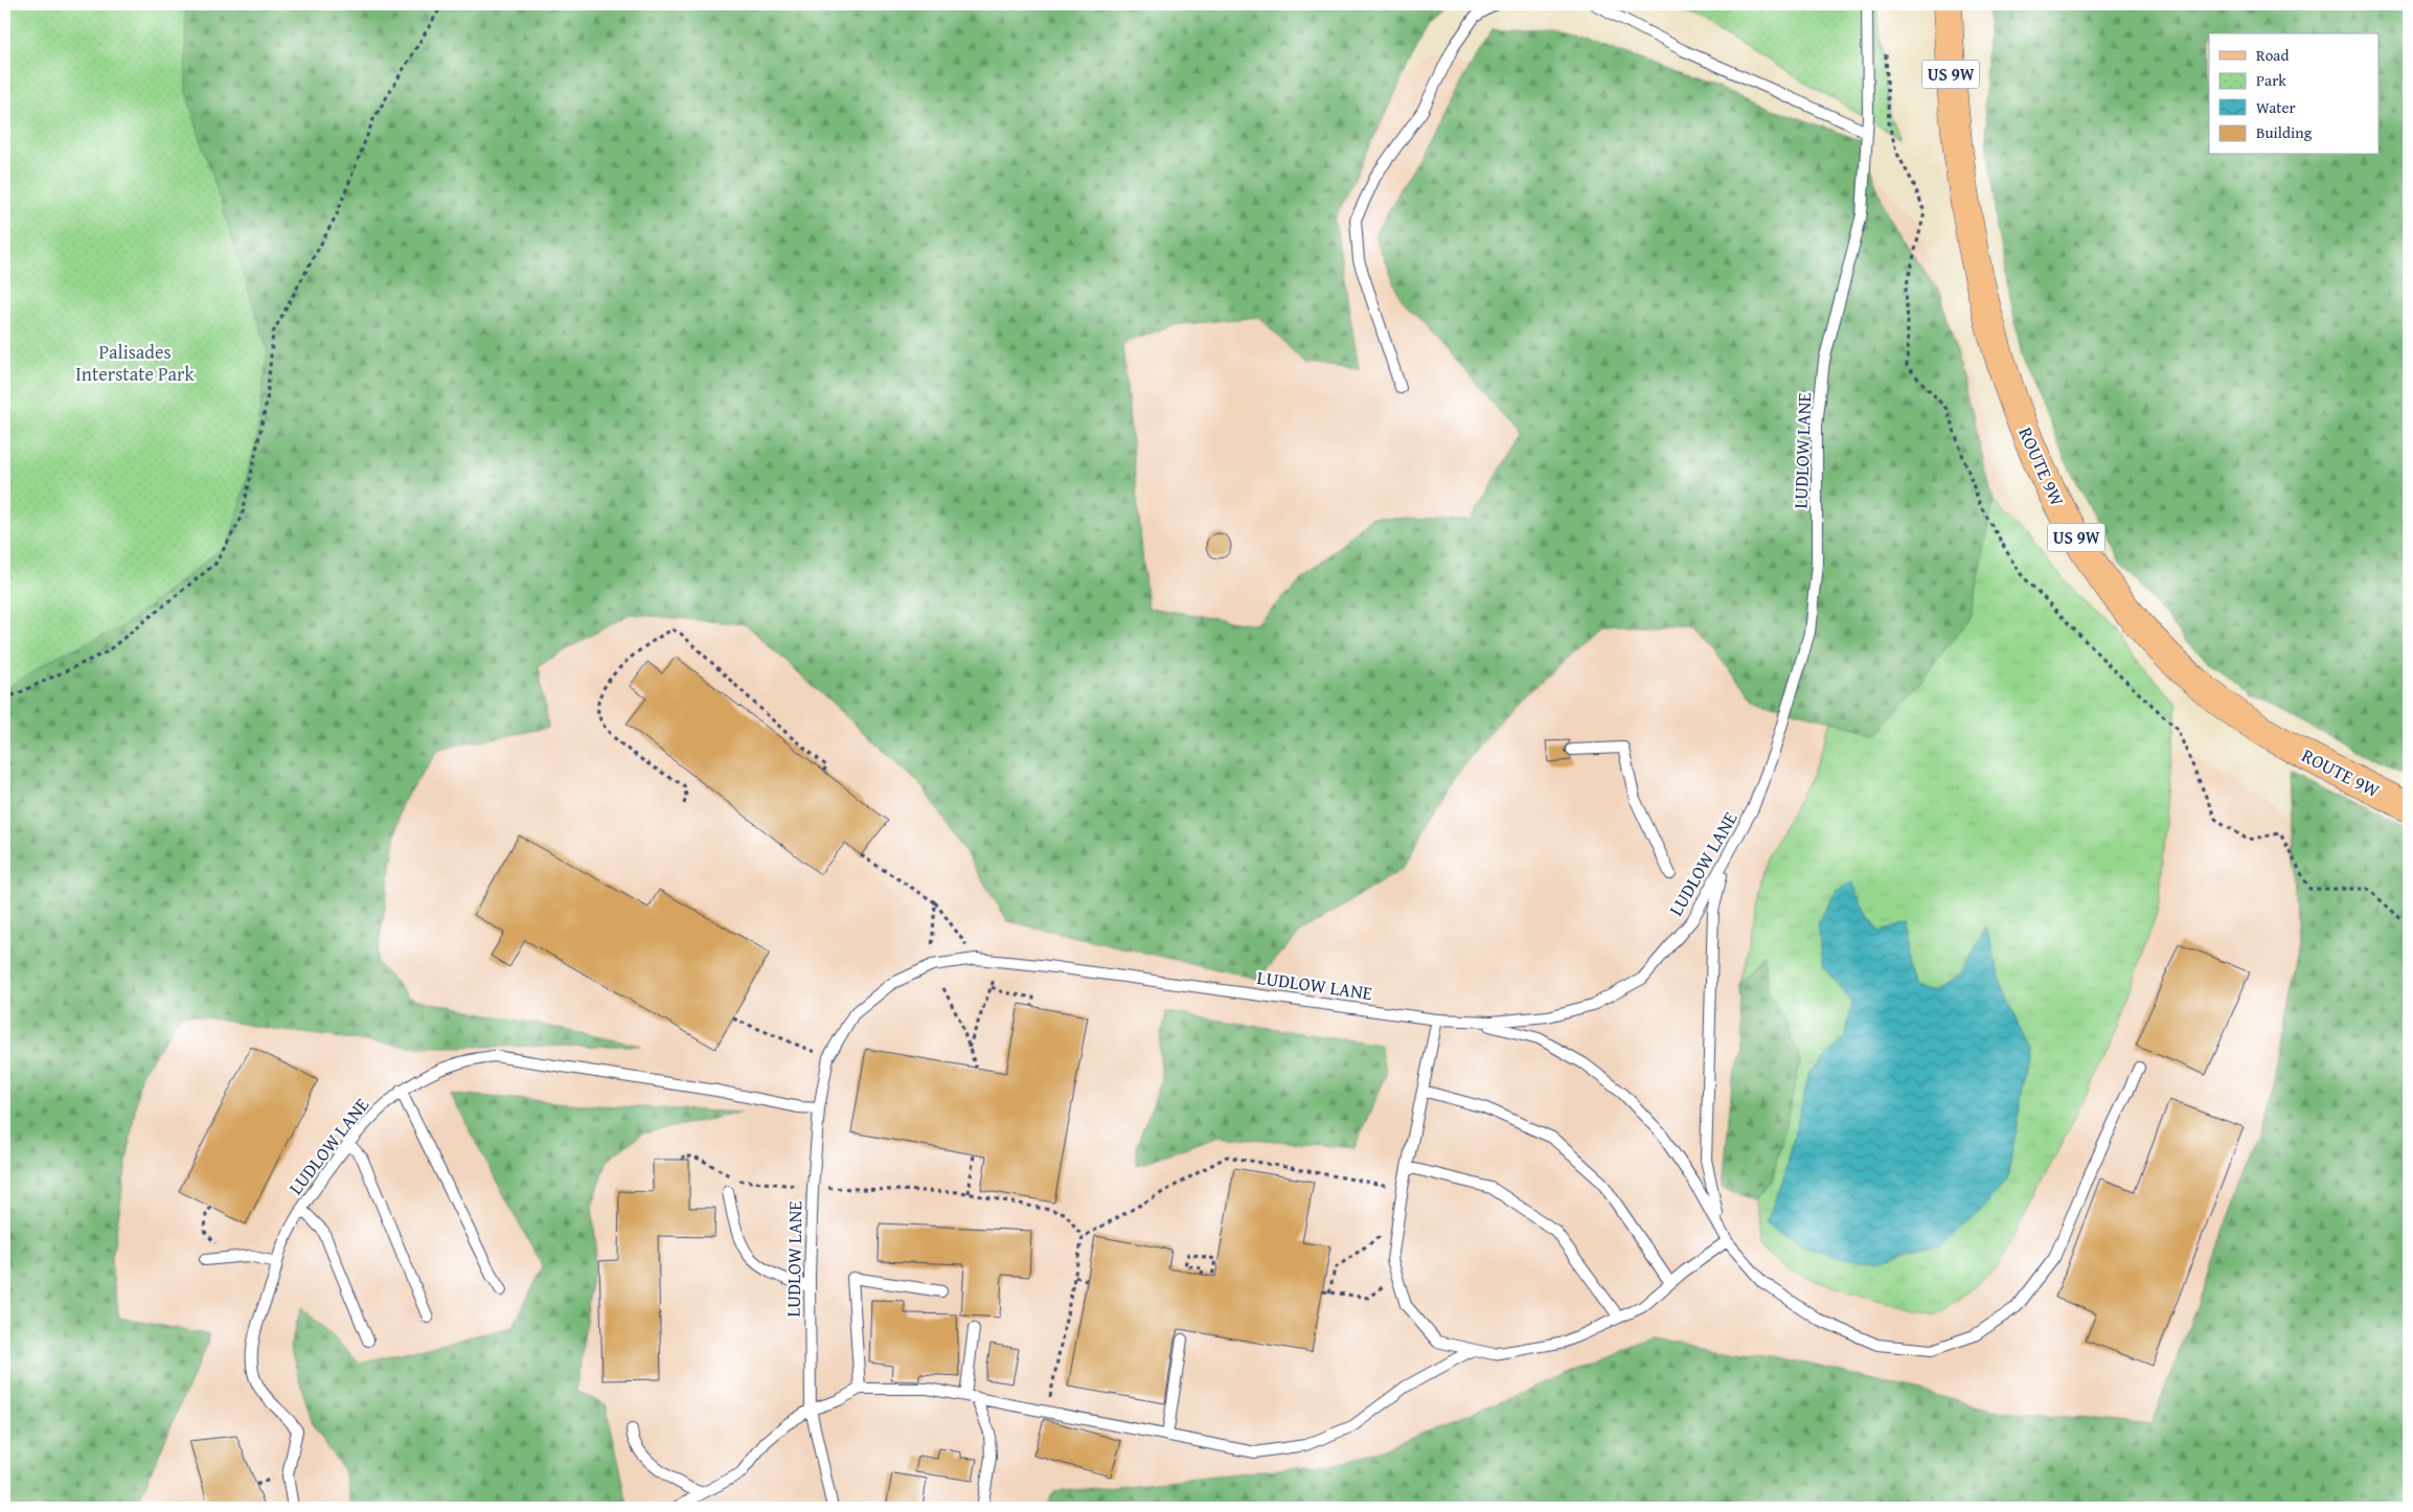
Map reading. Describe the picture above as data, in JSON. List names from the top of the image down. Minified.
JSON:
{"streets":{"main road":["US 9W","ROUTE 9W"],"lane":["LUDLOW LANE"]},"parks":["Palisades Interstate Park"],"legend":["Road","Park","Water","Building"]}
